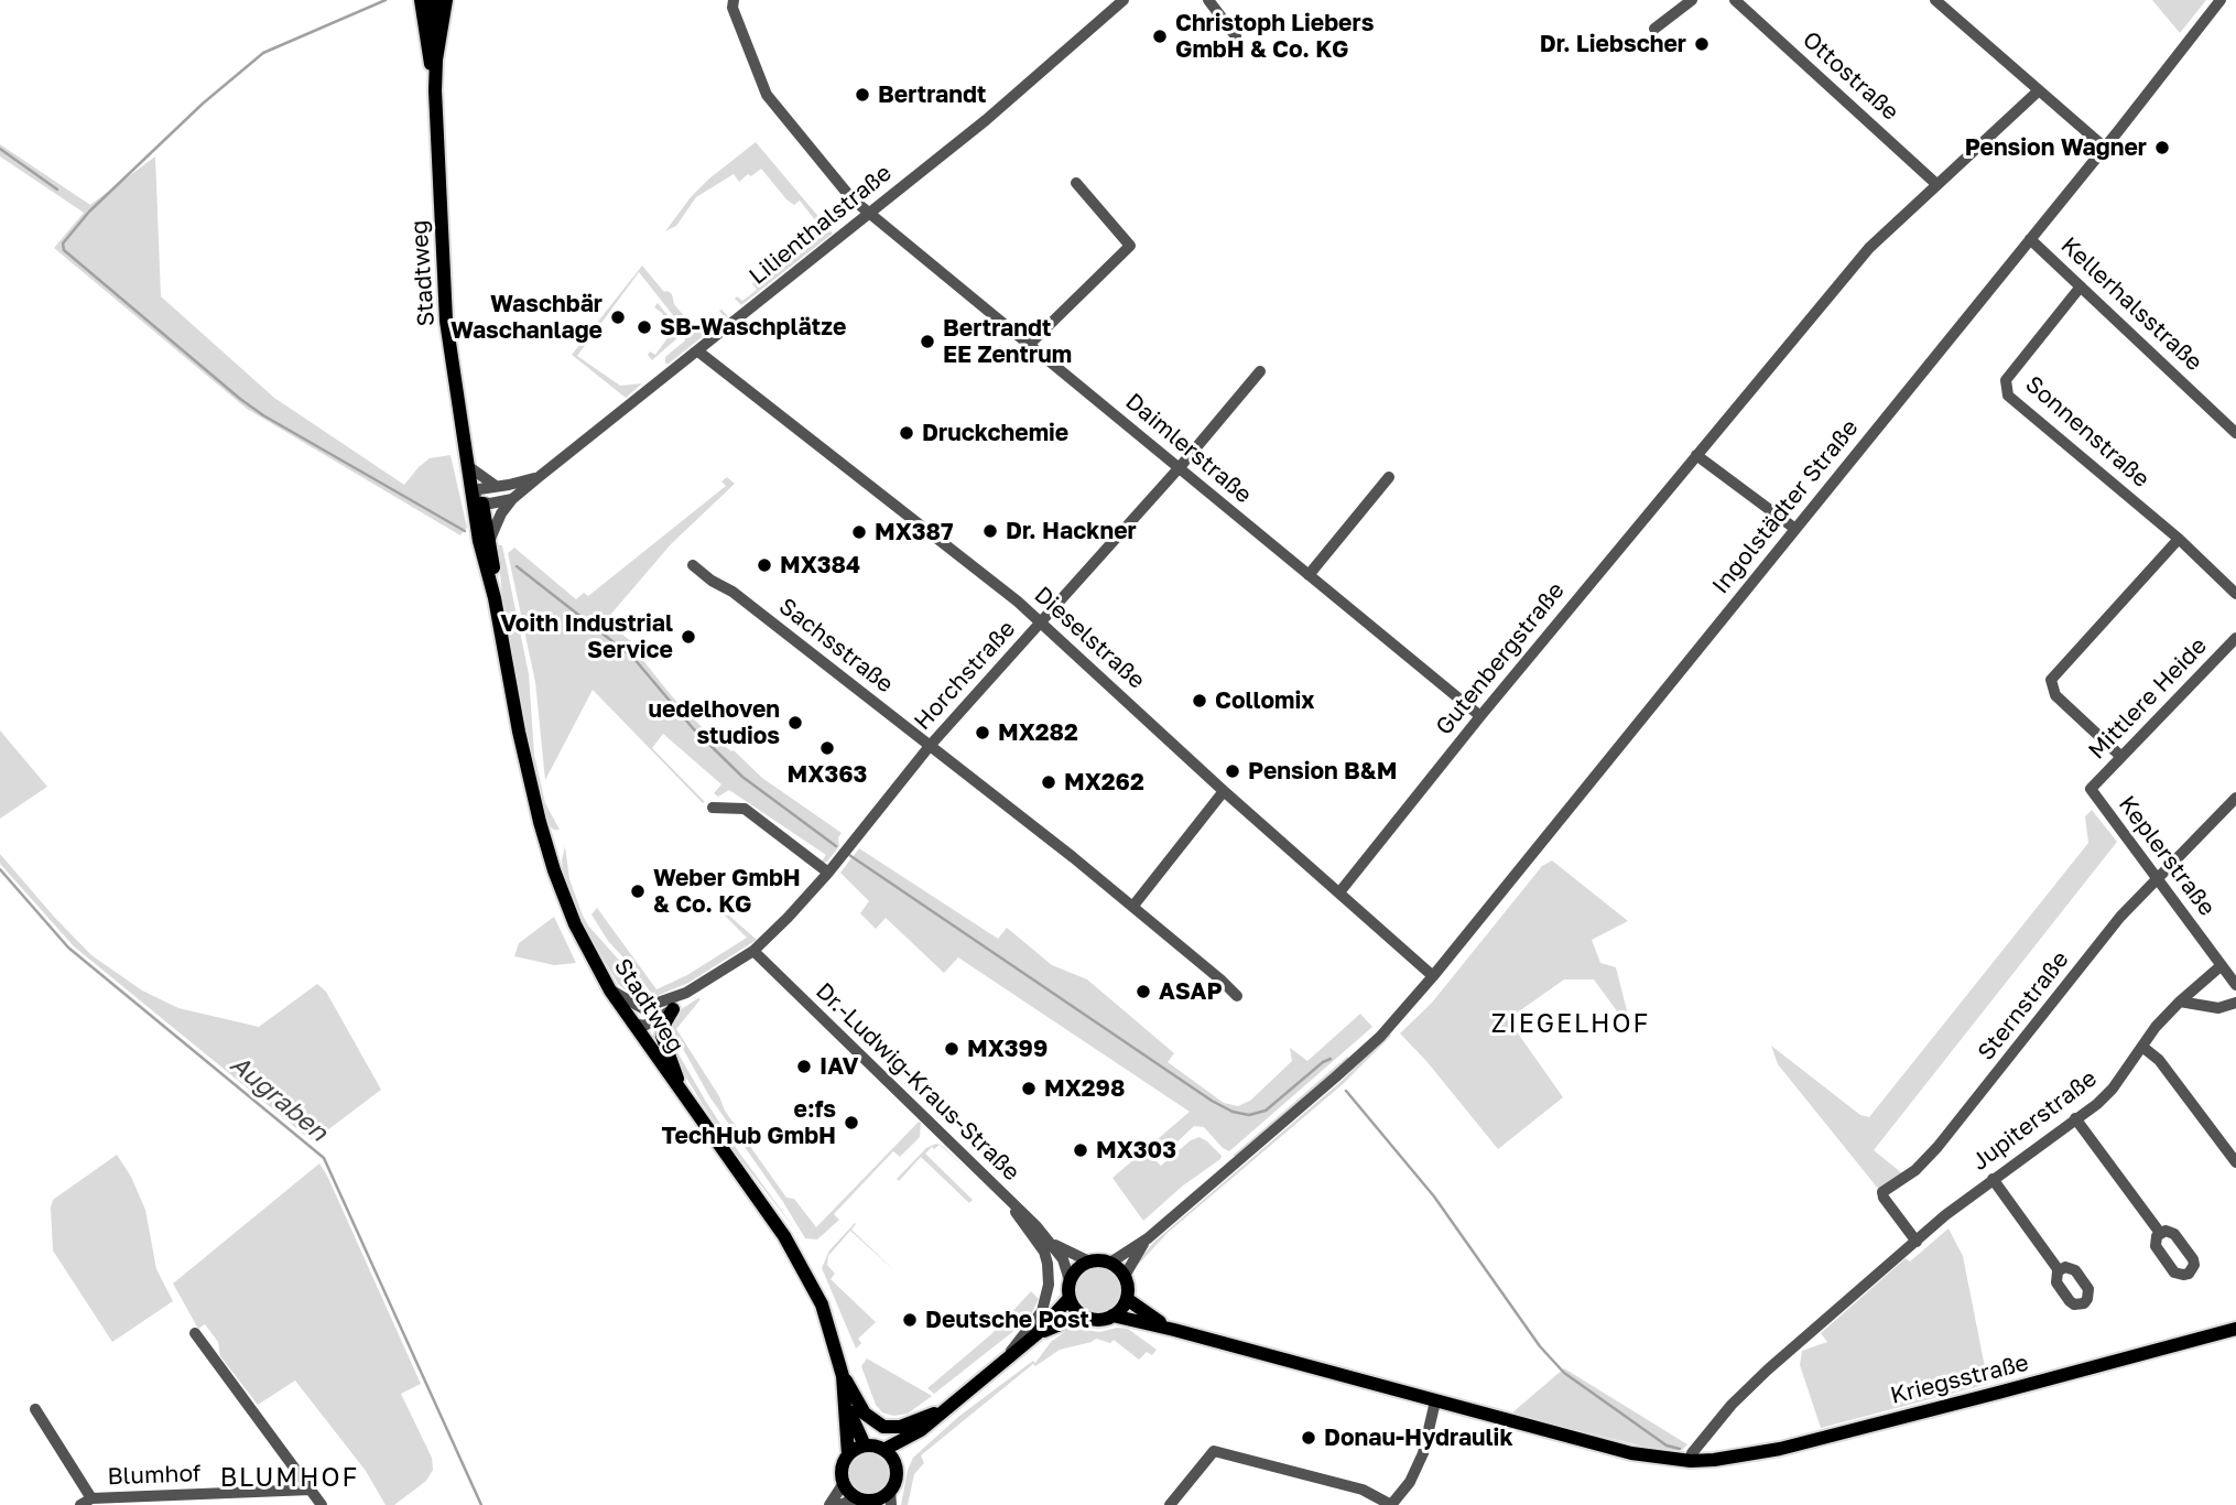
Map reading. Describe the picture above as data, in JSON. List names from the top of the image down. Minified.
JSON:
{"streets":{"main road":["Stadtweg","Kriegsstraße"],"street":["Ottostraße","Lilienthalstraße","Kellerhalsstraße","Sonnenstraße","Daimlerstraße","Ingolstädter Straße","Dieselstraße","Sachsstraße","Gutenbergstraße","Horchstraße","Mittlere Heide","Keplerstraße","Sternstraße","Dr.-Ludwig-Kraus-Straße","Jupiterstraße","Blumhof"]},"crossings":[["Ottostraße","Gutenbergstraße"],["Lilienthalstraße","Stadtweg"],["Lilienthalstraße","Daimlerstraße"],["Lilienthalstraße","Dieselstraße"],["Stadtweg","Horchstraße"],["Kellerhalsstraße","Sonnenstraße"],["Kellerhalsstraße","Ingolstädter Straße"],["Daimlerstraße","Gutenbergstraße"],["Daimlerstraße","Horchstraße"],["Ingolstädter Straße","Dieselstraße"],["Dieselstraße","Gutenbergstraße"],["Dieselstraße","Horchstraße"],["Sachsstraße","Horchstraße"],["Horchstraße","Dr.-Ludwig-Kraus-Straße"],["Mittlere Heide","Keplerstraße"],["Keplerstraße","Sternstraße"],["Keplerstraße","Jupiterstraße"],["Sternstraße","Jupiterstraße"],["Jupiterstraße","Kriegsstraße"]],"districts":["ZIEGELHOF","BLUMHOF"],"water":["Augraben"],"places":["Christoph Liebers GmbH & Co. KG","Dr. Liebscher","Bertrandt","Pension Wagner","Waschbär Waschanlage","SB-Waschplätze","Bertrandt EE Zentrum","Druckchemie","Dr. Hackner","MX387","MX384","Voith Industrial Service","Collomix","uedelhoven studios","MX282","MX363","Pension B&M","MX262","Weber GmbH & Co. KG","ASAP","MX399","IAV","MX298","e:fs TechHub GmbH","MX303","Deutsche Post","Donau-Hydraulik"]}
